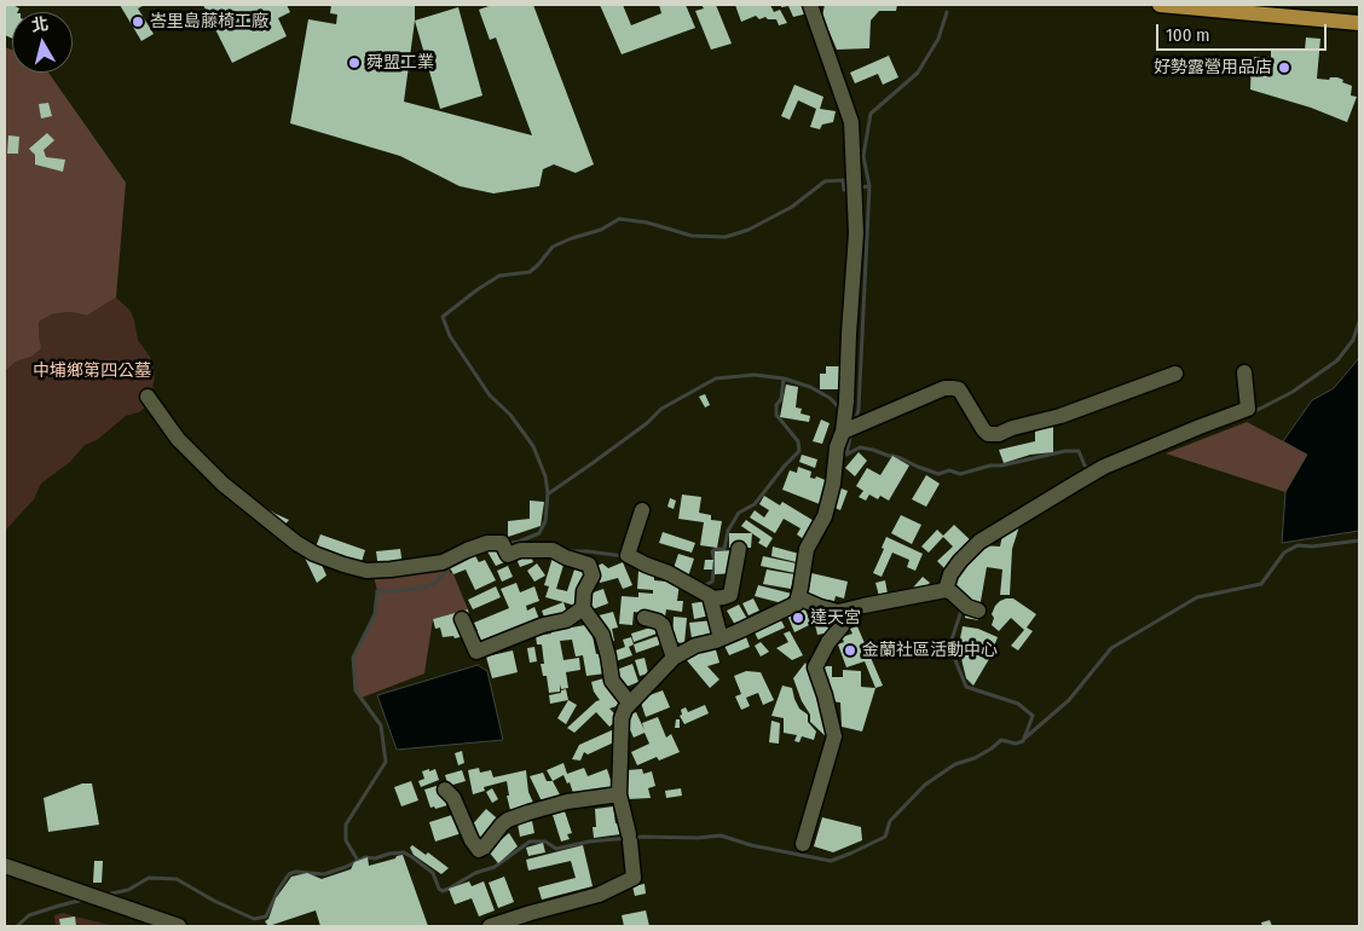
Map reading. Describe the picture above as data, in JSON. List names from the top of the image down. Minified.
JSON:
{"parks":["中埔鄉第四公墓"],"places":["峇里島藤椅工廠","舜盟工業","好勢露營用品店","達天宮","金蘭社區活動中心"],"scale_bar":"100 m","north":"top"}
